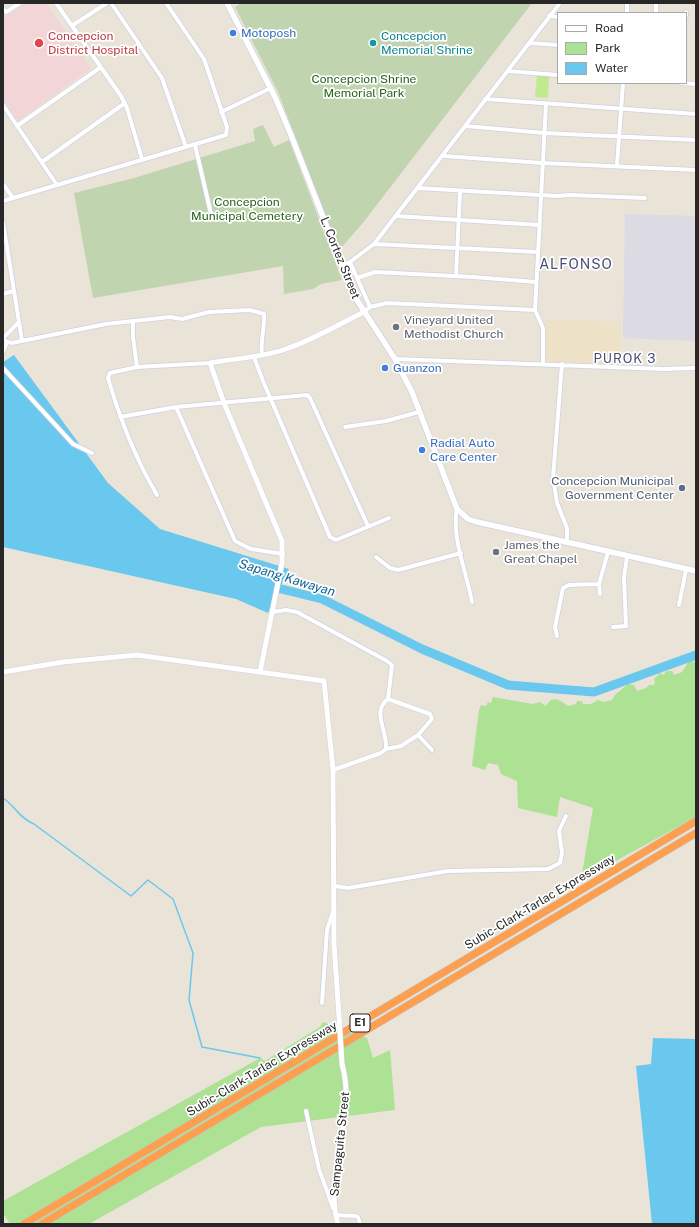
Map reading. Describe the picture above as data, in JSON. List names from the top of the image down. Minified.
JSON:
{"streets":{"highway":["Subic-Clark-Tarlac Expressway","E1"],"main road":["L. Cortez Street"],"street":["Sampaguita Street"]},"districts":["ALFONSO","PUROK 3"],"water":["Sapang Kawayan"],"parks":["Concepcion Shrine Memorial Park","Concepcion Municipal Cemetery"],"places":["Motoposh","Concepcion District Hospital","Concepcion Memorial Shrine","Vineyard United Methodist Church","Guanzon","Radial Auto Care Center","Concepcion Municipal Government Center","James the Great Chapel"],"legend":["Road","Park","Water"]}
